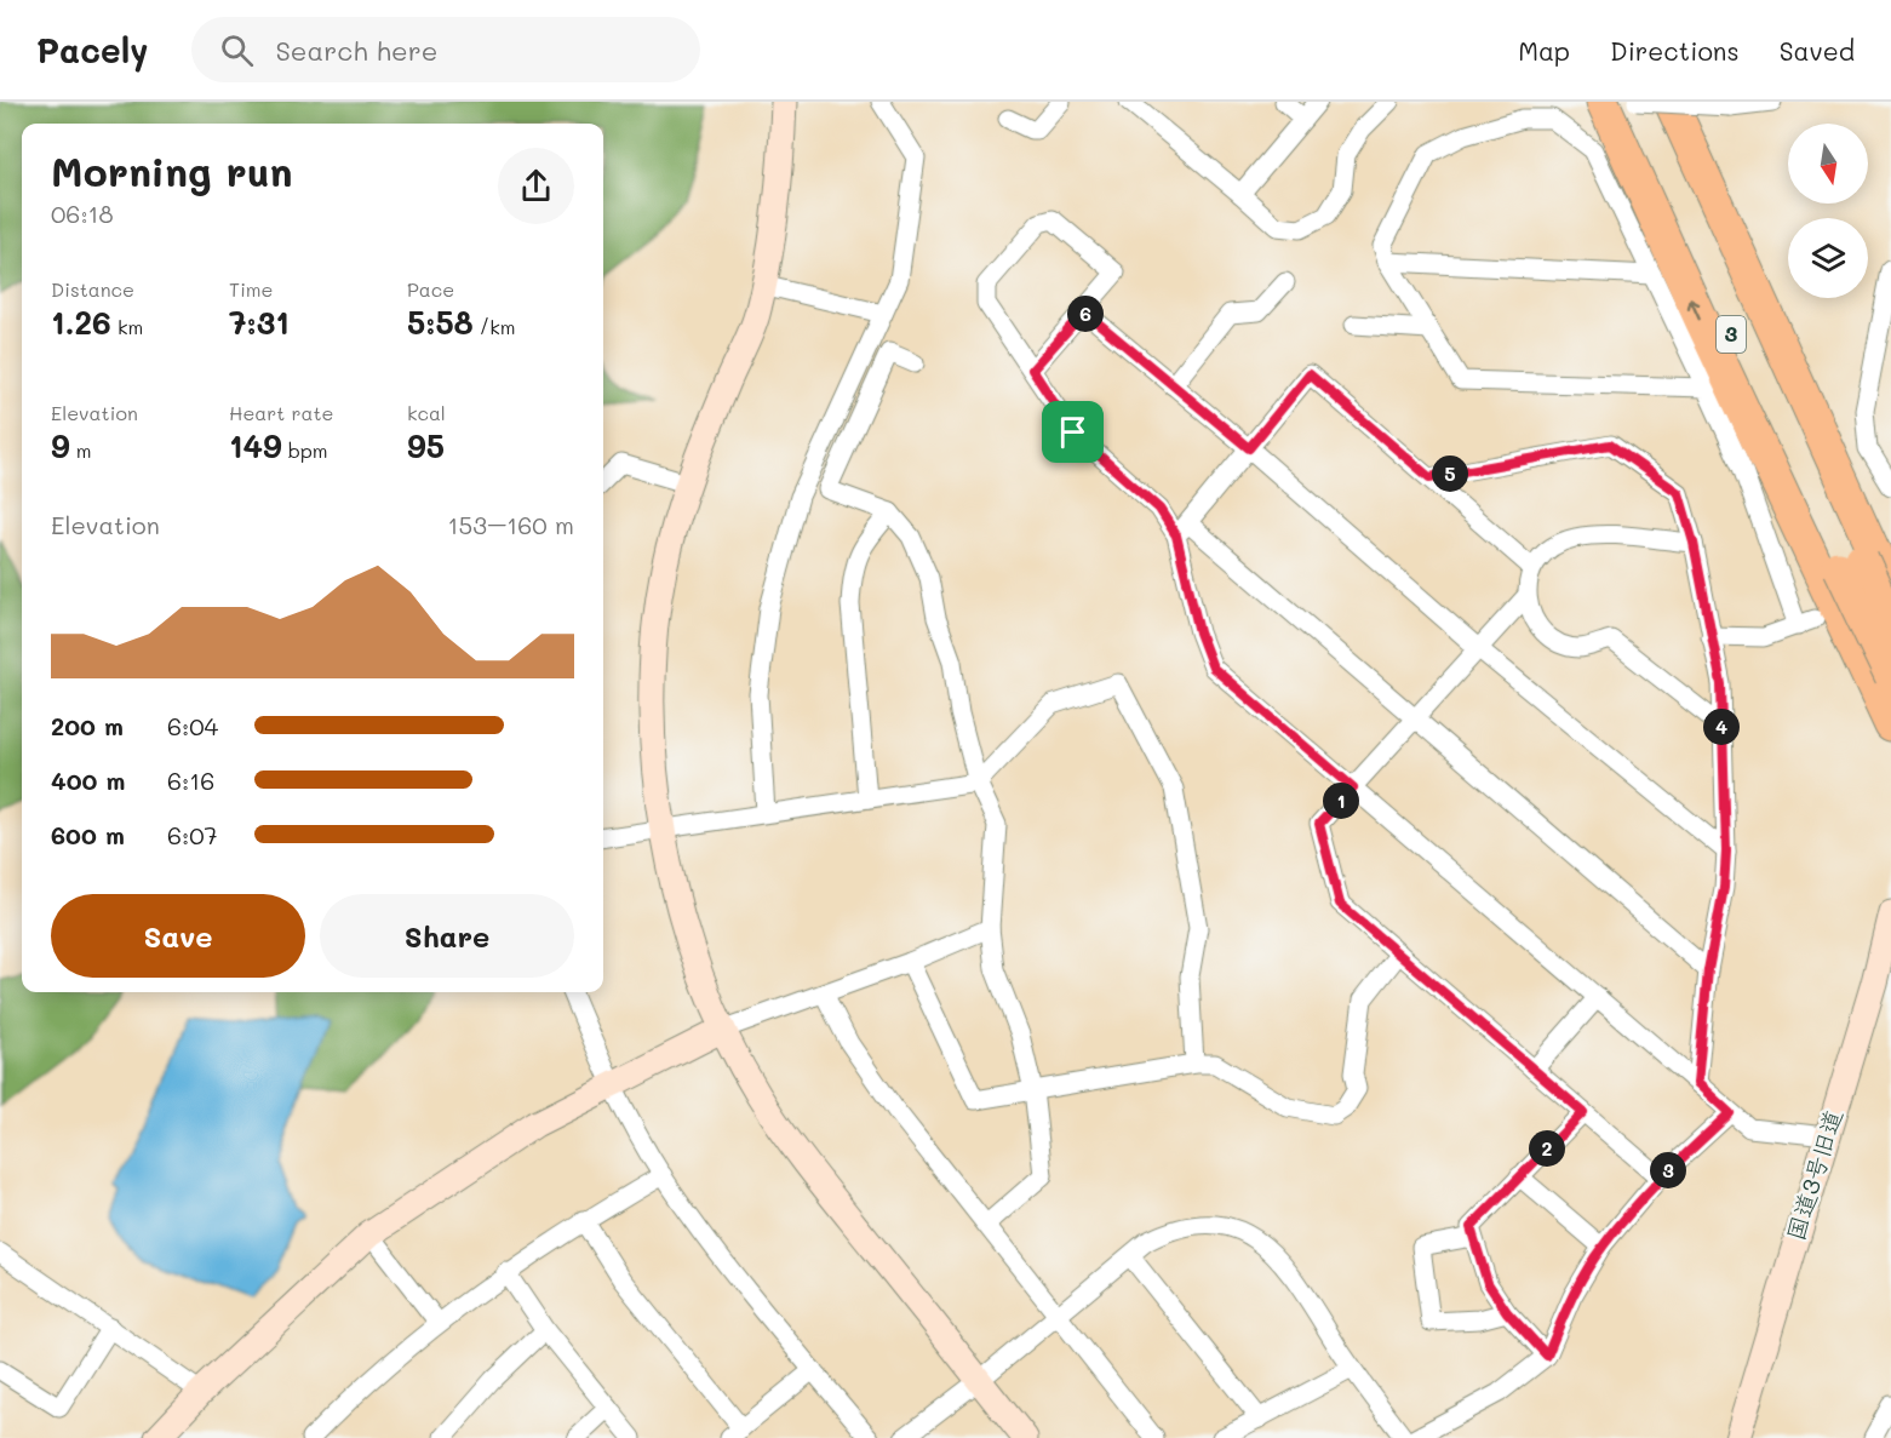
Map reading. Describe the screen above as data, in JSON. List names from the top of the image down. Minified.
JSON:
{"streets":{"highway":["3"],"street":["国道3号旧道"]},"north":"bottom","page":{"header":"Pacely","search":"Search here","nav":["Map","Directions","Saved"],"heading":["Morning run","06:18"],"stats":[["Distance","1.26 km"],["Time","7:31"],["Pace","5:58 /km"],["Elevation","9 m"],["Heart rate","149 bpm"],["kcal","95"]],"pins":["6","5","4","1","2","3"],"chart":["Elevation","153–160 m"],"list":[{"name":"200 m","note":"6:04"},{"name":"400 m","note":"6:16"},{"name":"600 m","note":"6:07"}],"buttons":["Save","Share"]}}
